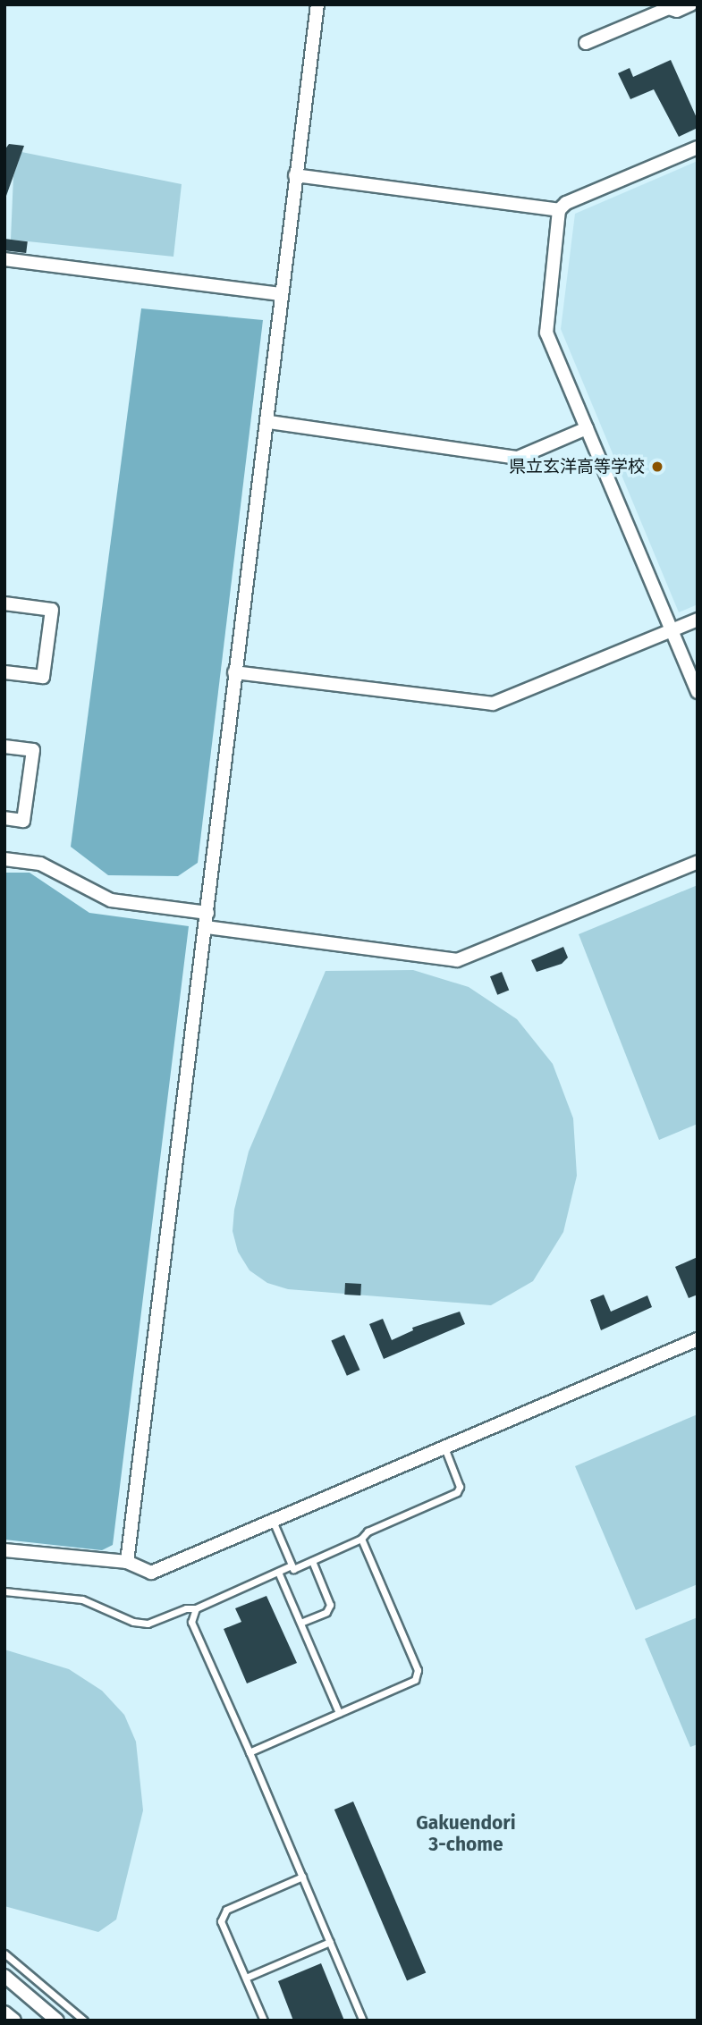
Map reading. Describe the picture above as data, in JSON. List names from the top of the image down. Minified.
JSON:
{"districts":["Gakuendori 3-chome"],"places":["県立玄洋高等学校"]}
